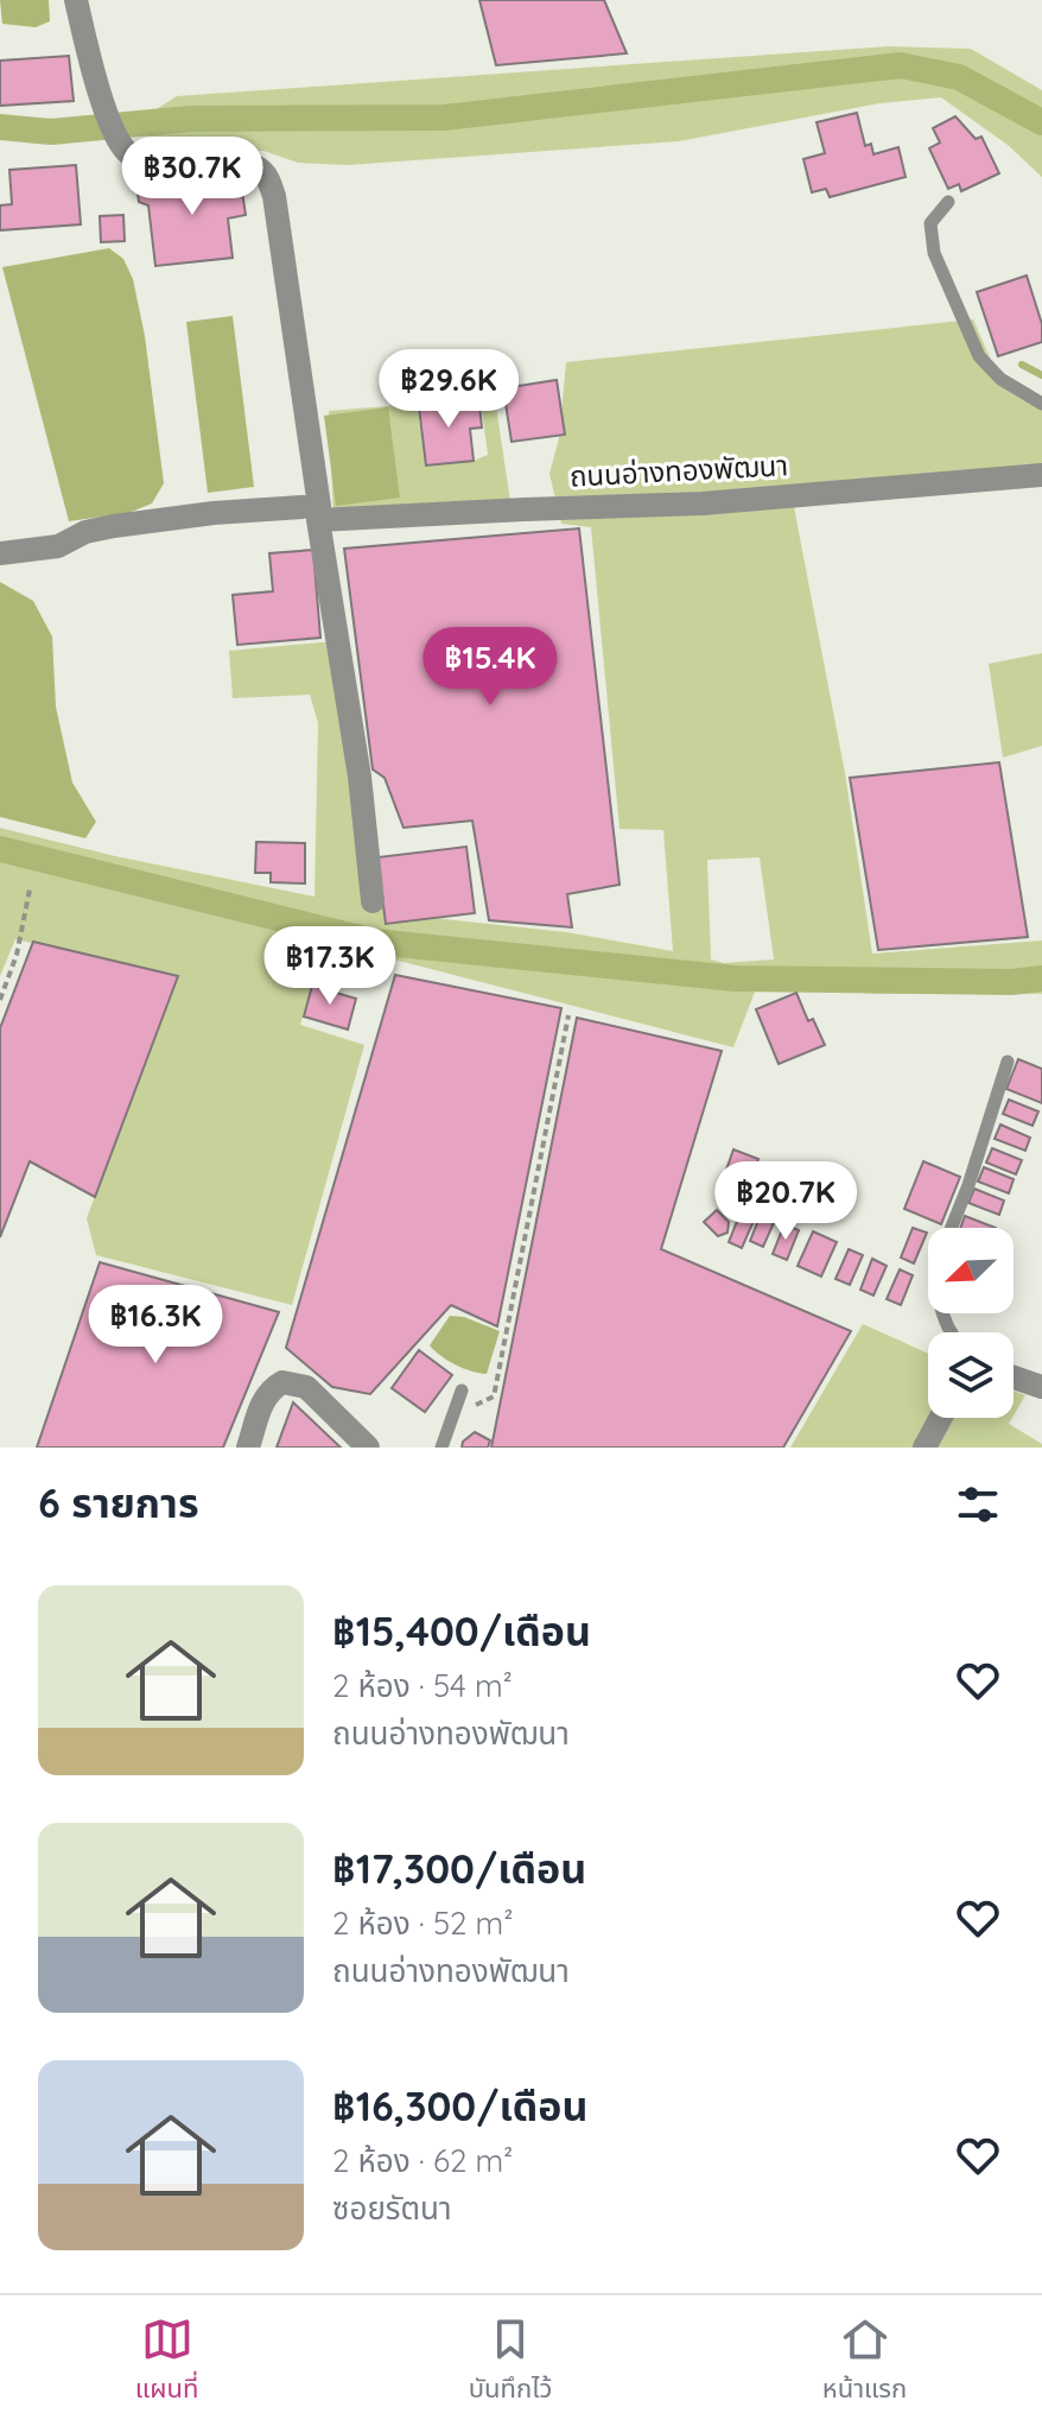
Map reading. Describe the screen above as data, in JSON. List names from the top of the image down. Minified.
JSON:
{"streets":{"street":["ถนนอ่างทองพัฒนา"]},"north":"bottom left","page":{"price":["฿30.7K","฿29.6K","฿15.4K","฿17.3K","฿20.7K","฿16.3K"],"heading":"6 รายการ","list":[{"name":"฿15,400/เดือน","note":"2 ห้อง · 54 m² · ถนนอ่างทองพัฒนา"},{"name":"฿17,300/เดือน","note":"2 ห้อง · 52 m² · ถนนอ่างทองพัฒนา"},{"name":"฿16,300/เดือน","note":"2 ห้อง · 62 m² · ซอยรัตนา"}],"tabs":["แผนที่","บันทึกไว้","หน้าแรก"]}}
